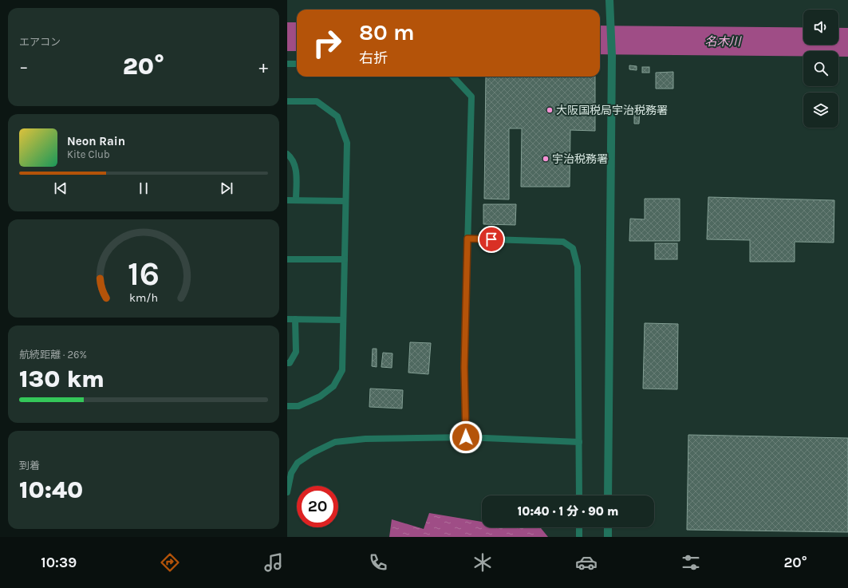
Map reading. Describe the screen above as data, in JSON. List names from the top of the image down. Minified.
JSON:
{"water":["名木川"],"places":["大阪国税局宇治税務署","宇治税務署"],"page":{"tile":["エアコン",["航続距離 · 26%","130 km"],["到着","10:40"]],"turn":["80 m","右折"],"heat":["−","20°","+"],"song":["Neon Rain","Kite Club"],"limit":"20","trip":"10:40 · 1 分 · 90 m","tabs":["10:39","20°"],"gauge":["16","km/h"]}}
